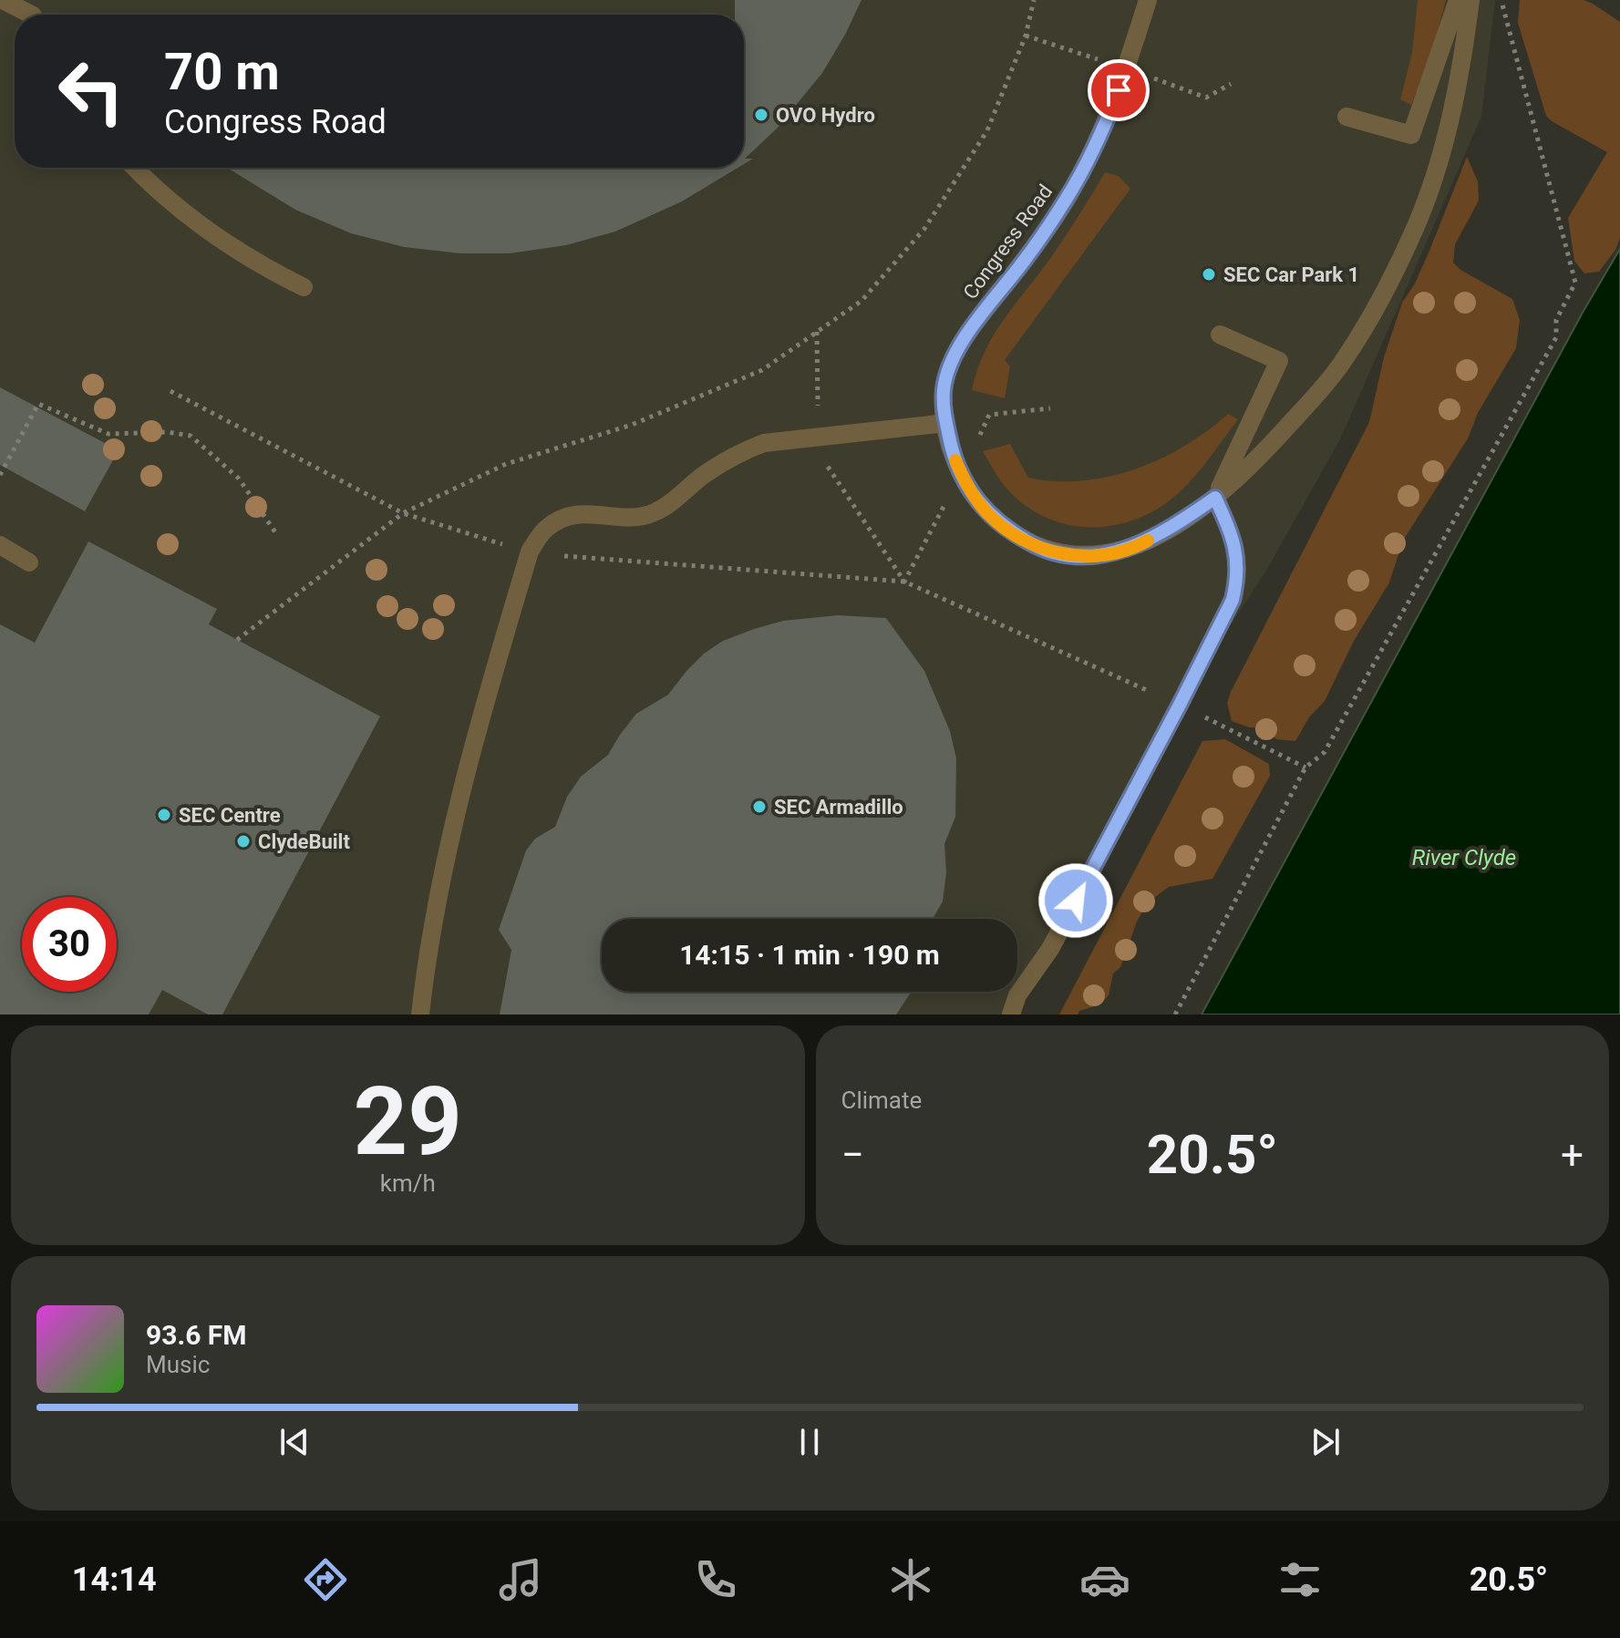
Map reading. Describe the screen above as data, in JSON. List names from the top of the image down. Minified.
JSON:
{"streets":{"street":["Congress Road"]},"water":["River Clyde"],"places":["OVO Hydro","SEC Car Park 1","SEC Armadillo","SEC Centre","ClydeBuilt"],"page":{"turn":["70 m","Congress Road"],"limit":"30","trip":"14:15 · 1 min · 190 m","tile":[["29","km/h"],"Climate"],"heat":["−","20.5°","+"],"song":["93.6 FM","Music"],"tabs":["14:14","20.5°"]}}
